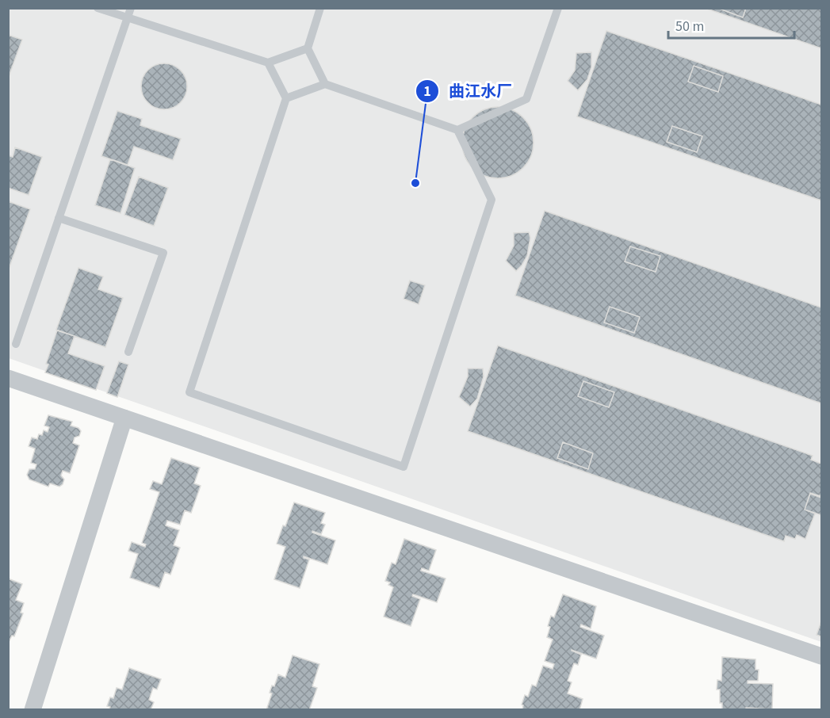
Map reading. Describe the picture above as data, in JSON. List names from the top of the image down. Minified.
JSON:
{"places":["曲江水厂"],"scale_bar":"50 m"}
